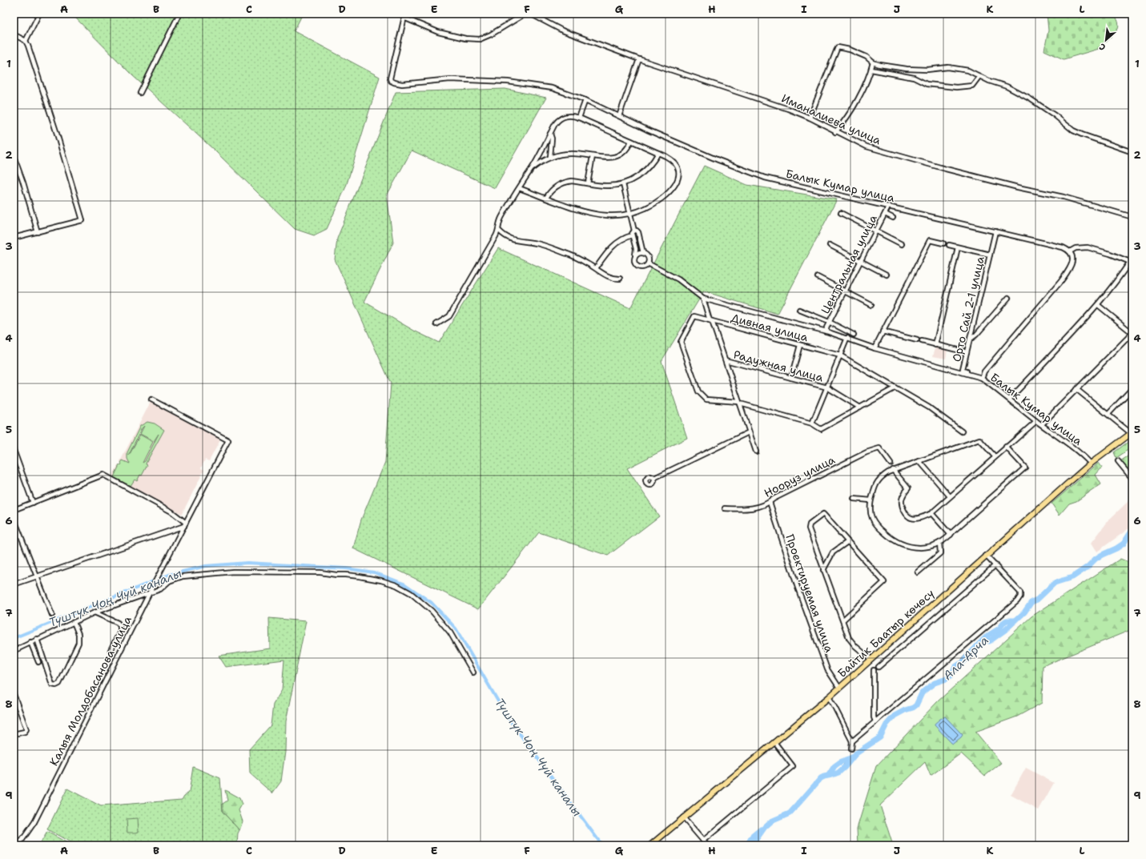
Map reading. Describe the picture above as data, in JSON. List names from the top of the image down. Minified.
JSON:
{"streets":{"main road":["Байтик Баатыр көчөсү"],"street":["Иманалиева улица","Балык Кумар улица","Центральная улица","Орто Сай 2-1 улица","Дивная улица","Радужная улица","Нооруз улица","Проектируемая улица","Калыя Молдобасанова улица"]},"crossings":[["Балык Кумар улица","Центральная улица"],["Балык Кумар улица","Орто Сай 2-1 улица"],["Балык Кумар улица","Байтик Баатыр көчөсү"],["Нооруз улица","Проектируемая улица"],["Проектируемая улица","Байтик Баатыр көчөсү"]],"water":["Түштүк Чоң Чүй каналы","Ала-Арча"],"north":"bottom left","grid":{"columns":["A","B","C","D","E","F","G","H","I","J","K","L"],"rows":["1","2","3","4","5","6","7","8","9"]}}
